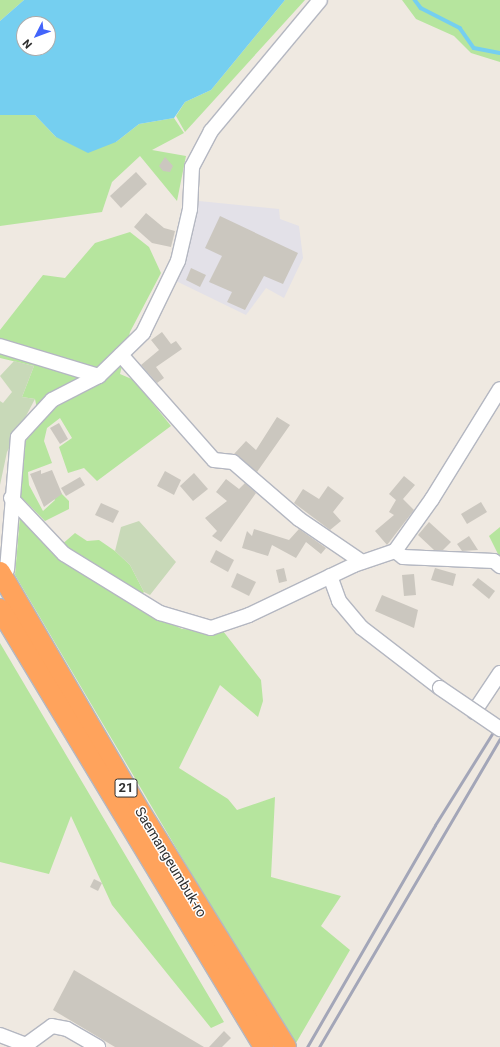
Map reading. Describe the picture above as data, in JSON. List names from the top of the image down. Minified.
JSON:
{"streets":{"highway":["21","Saemangeumbuk-ro"]},"north":"bottom left"}
